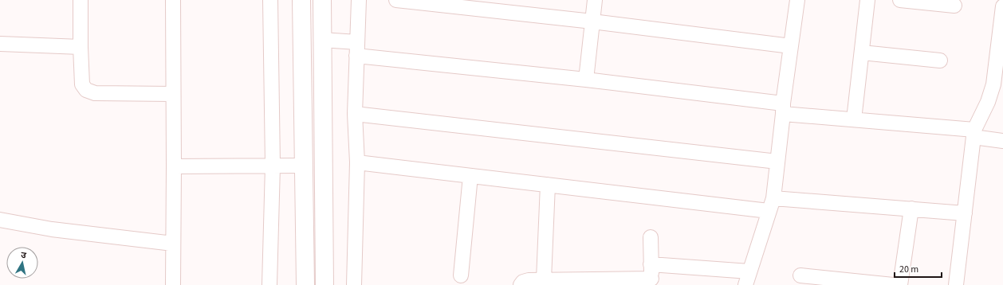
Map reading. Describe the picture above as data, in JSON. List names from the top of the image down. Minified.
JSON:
{"scale_bar":"20 m","north":"top"}
